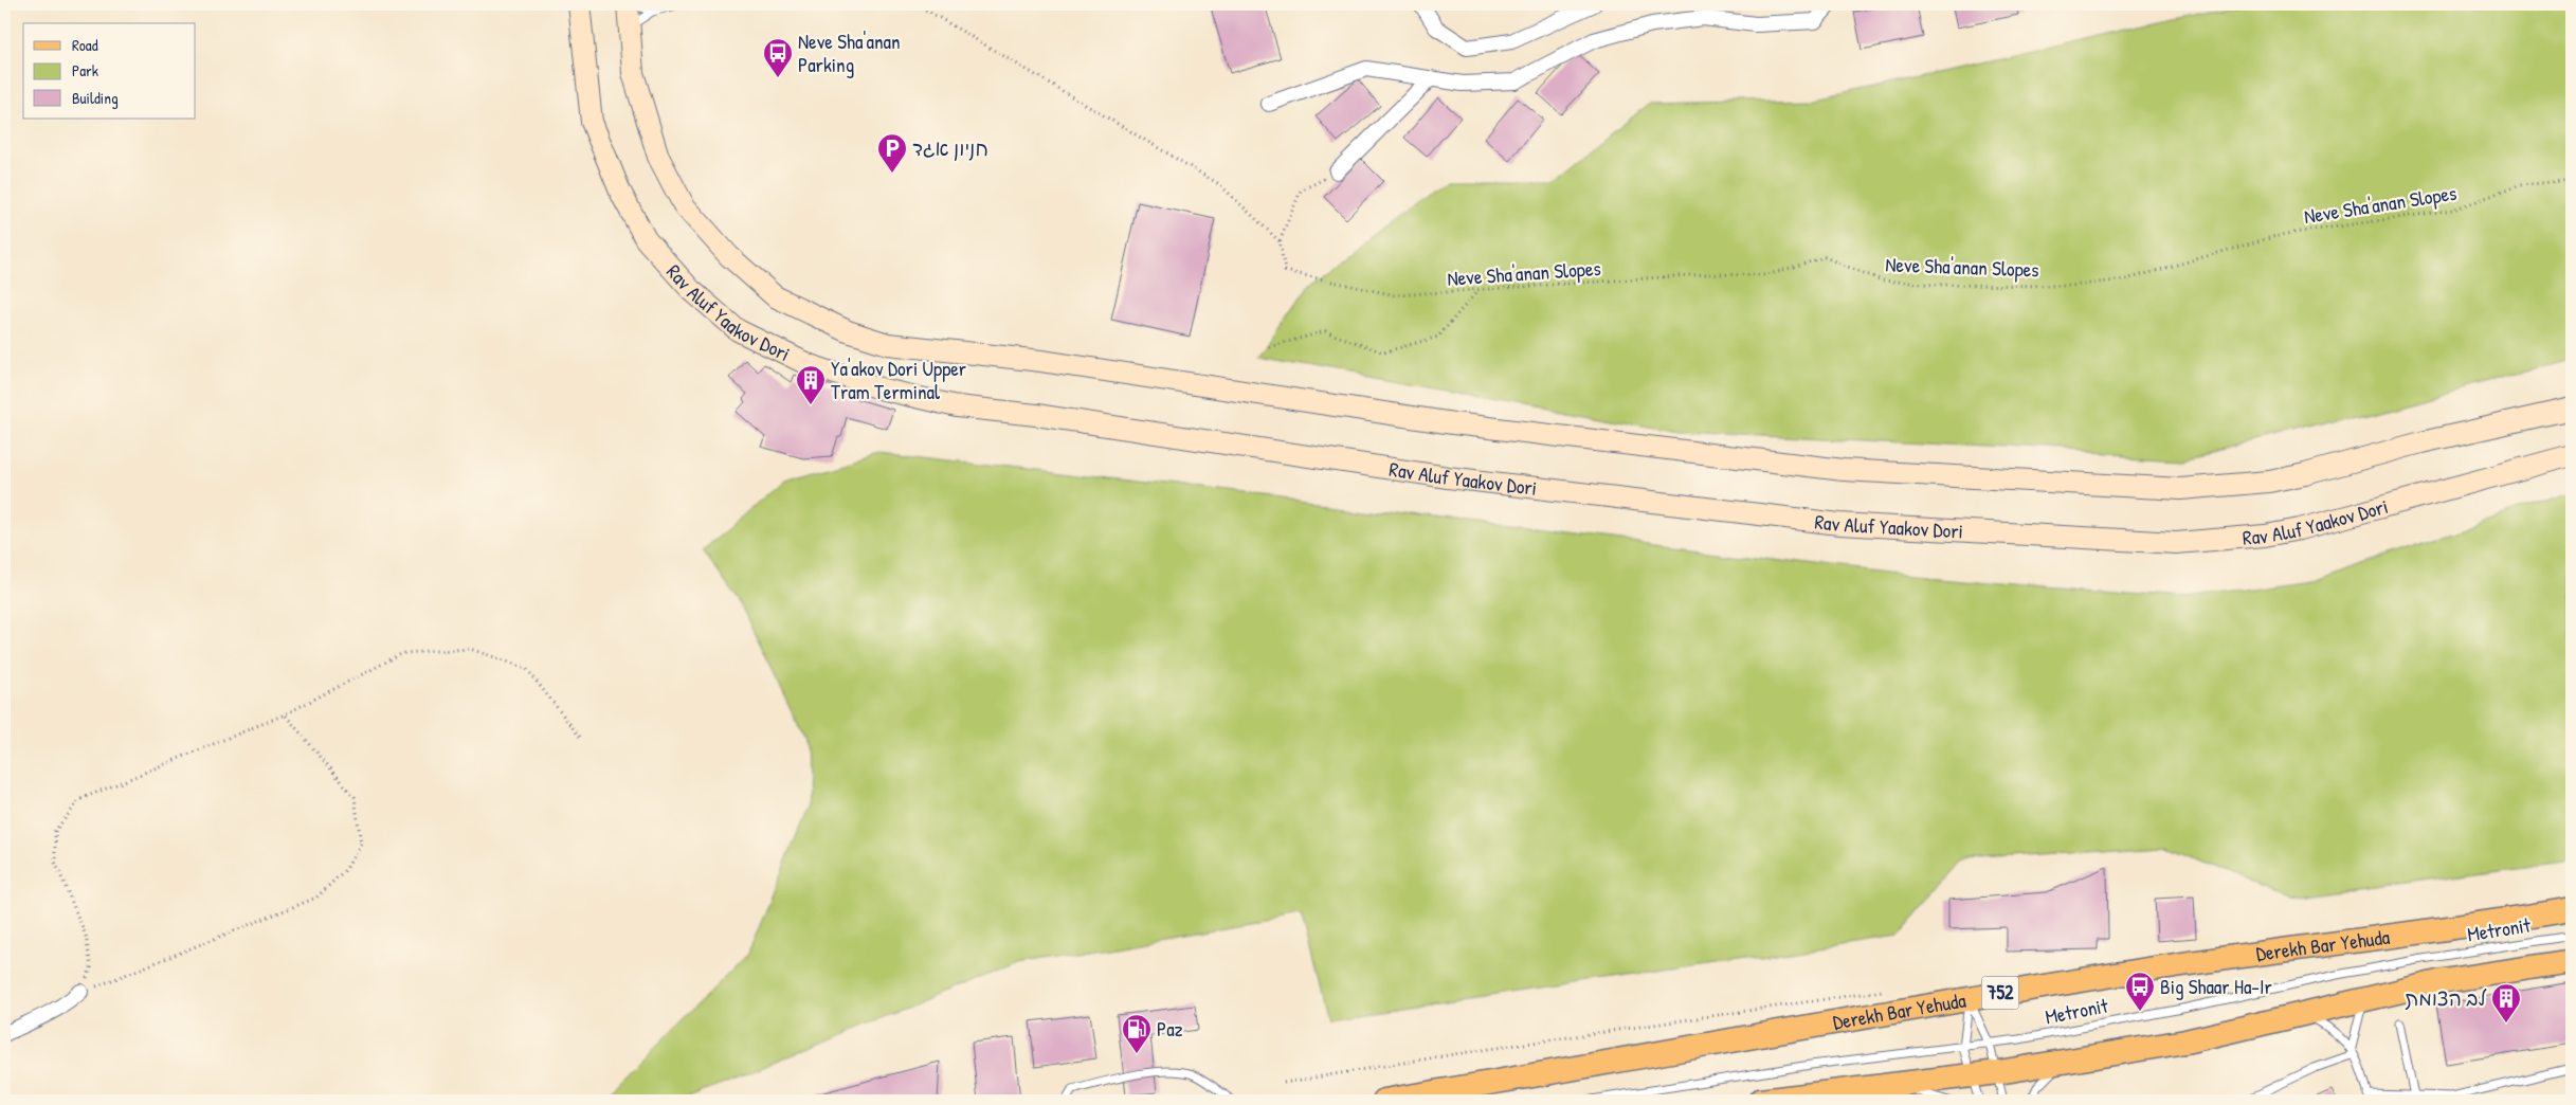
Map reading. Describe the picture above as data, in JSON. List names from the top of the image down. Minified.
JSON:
{"streets":{"main road":["Rav Aluf Yaakov Dori","Derekh Bar Yehuda","752"],"lane":["Metronit"],"path":["Neve Sha'anan Slopes"]},"places":{"bus stop":["Neve Sha'anan Parking","Big Shaar Ha-Ir"],"parking":["חניון אגד"],"building":["Ya'akov Dori Upper Tram Terminal","לב הצומת"],"fuel station":["Paz"]},"legend":["Road","Park","Building"]}
